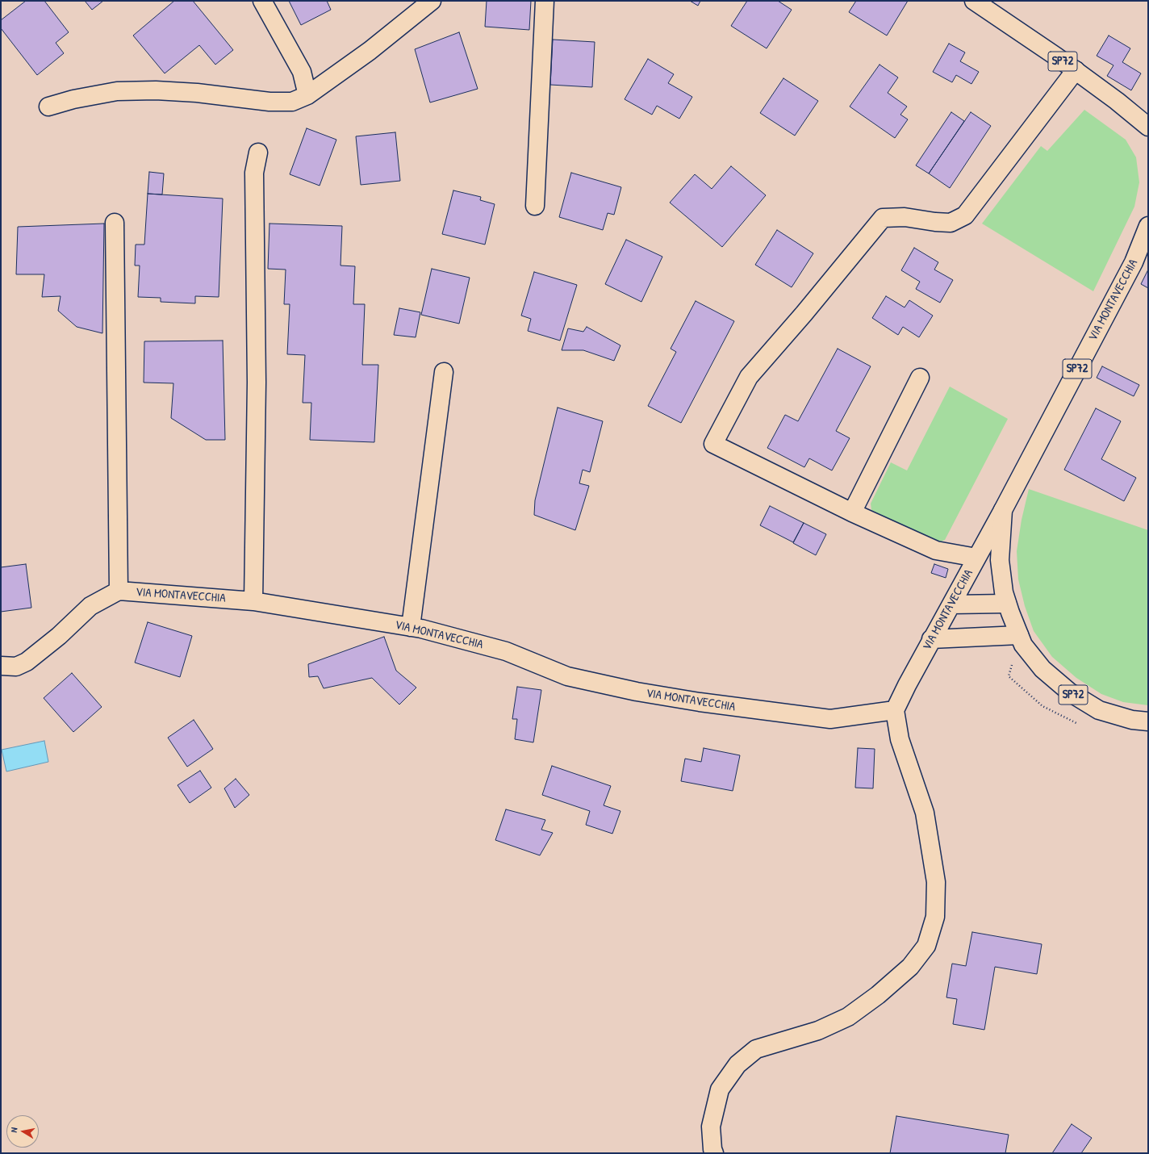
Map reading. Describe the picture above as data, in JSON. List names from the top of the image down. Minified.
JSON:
{"streets":{"street":["SP72","VIA MONTAVECCHIA"]},"north":"left"}
